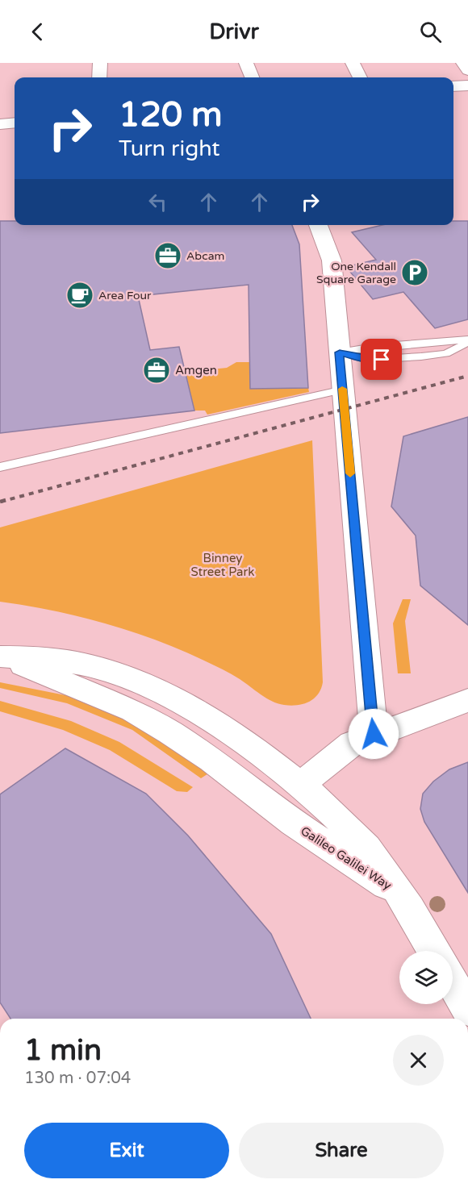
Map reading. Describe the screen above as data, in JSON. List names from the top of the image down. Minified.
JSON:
{"streets":{"main road":["Galileo Galilei Way"]},"parks":["Binney Street Park"],"places":{"office":["Abcam","Amgen"],"parking":["One Kendall Square Garage"],"cafe":["Area Four"]},"page":{"header":"Drivr","turn":["120 m","Turn right"],"heading":["1 min","130 m · 07:04"],"buttons":["Exit","Share"]}}
